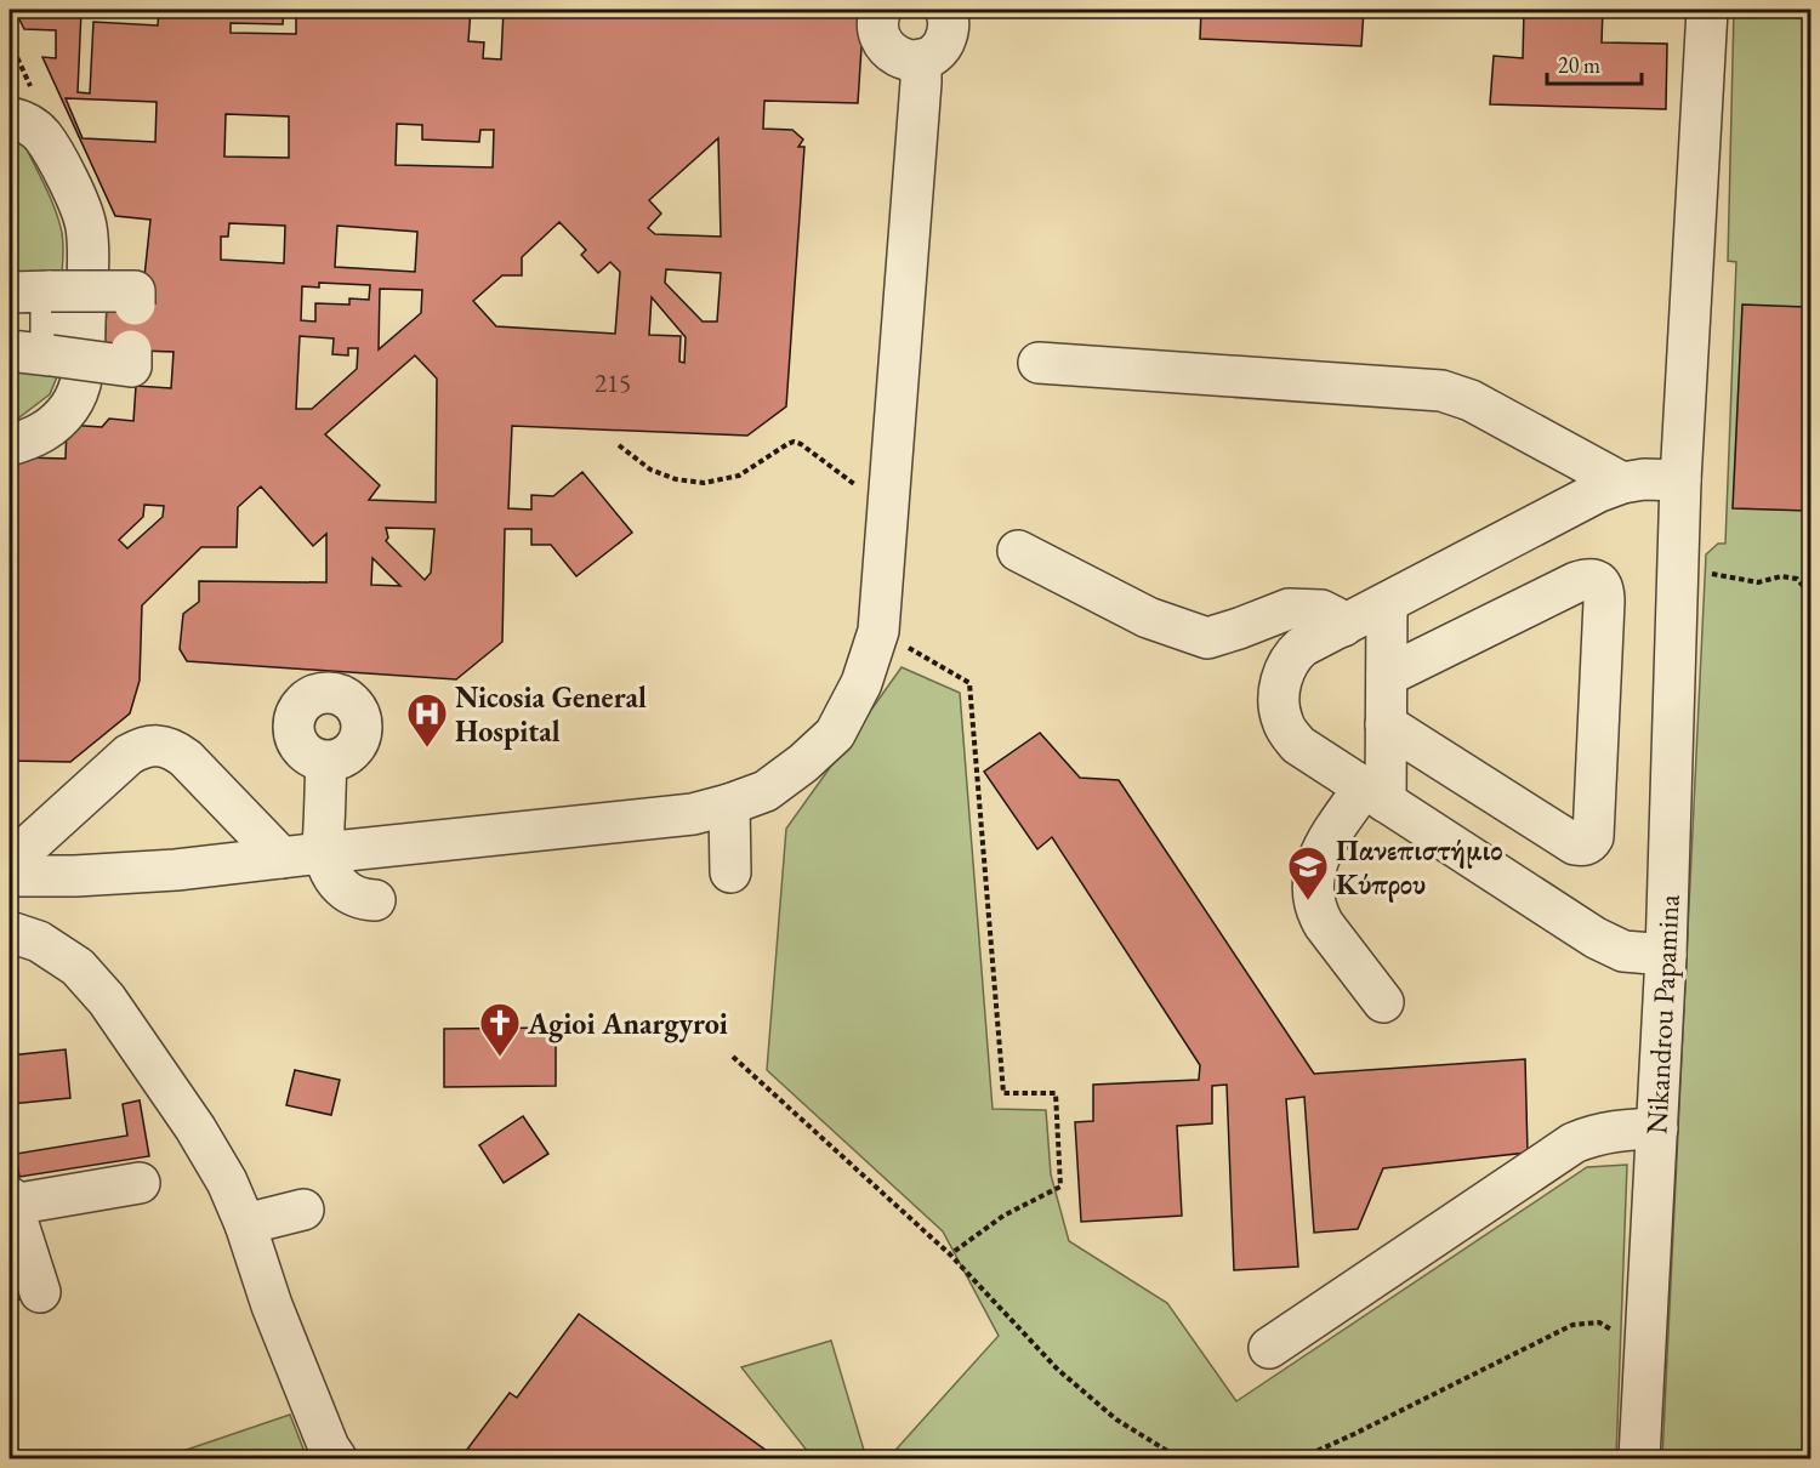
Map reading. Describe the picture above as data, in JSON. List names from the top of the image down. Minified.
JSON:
{"streets":{"street":["Nikandrou Papamina"]},"places":{"hospital":["Nicosia General Hospital"],"school or university":["Πανεπιστήμιο Κύπρου"],"church":["Agioi Anargyroi"]},"house_numbers":["215"],"scale_bar":"20 m"}
